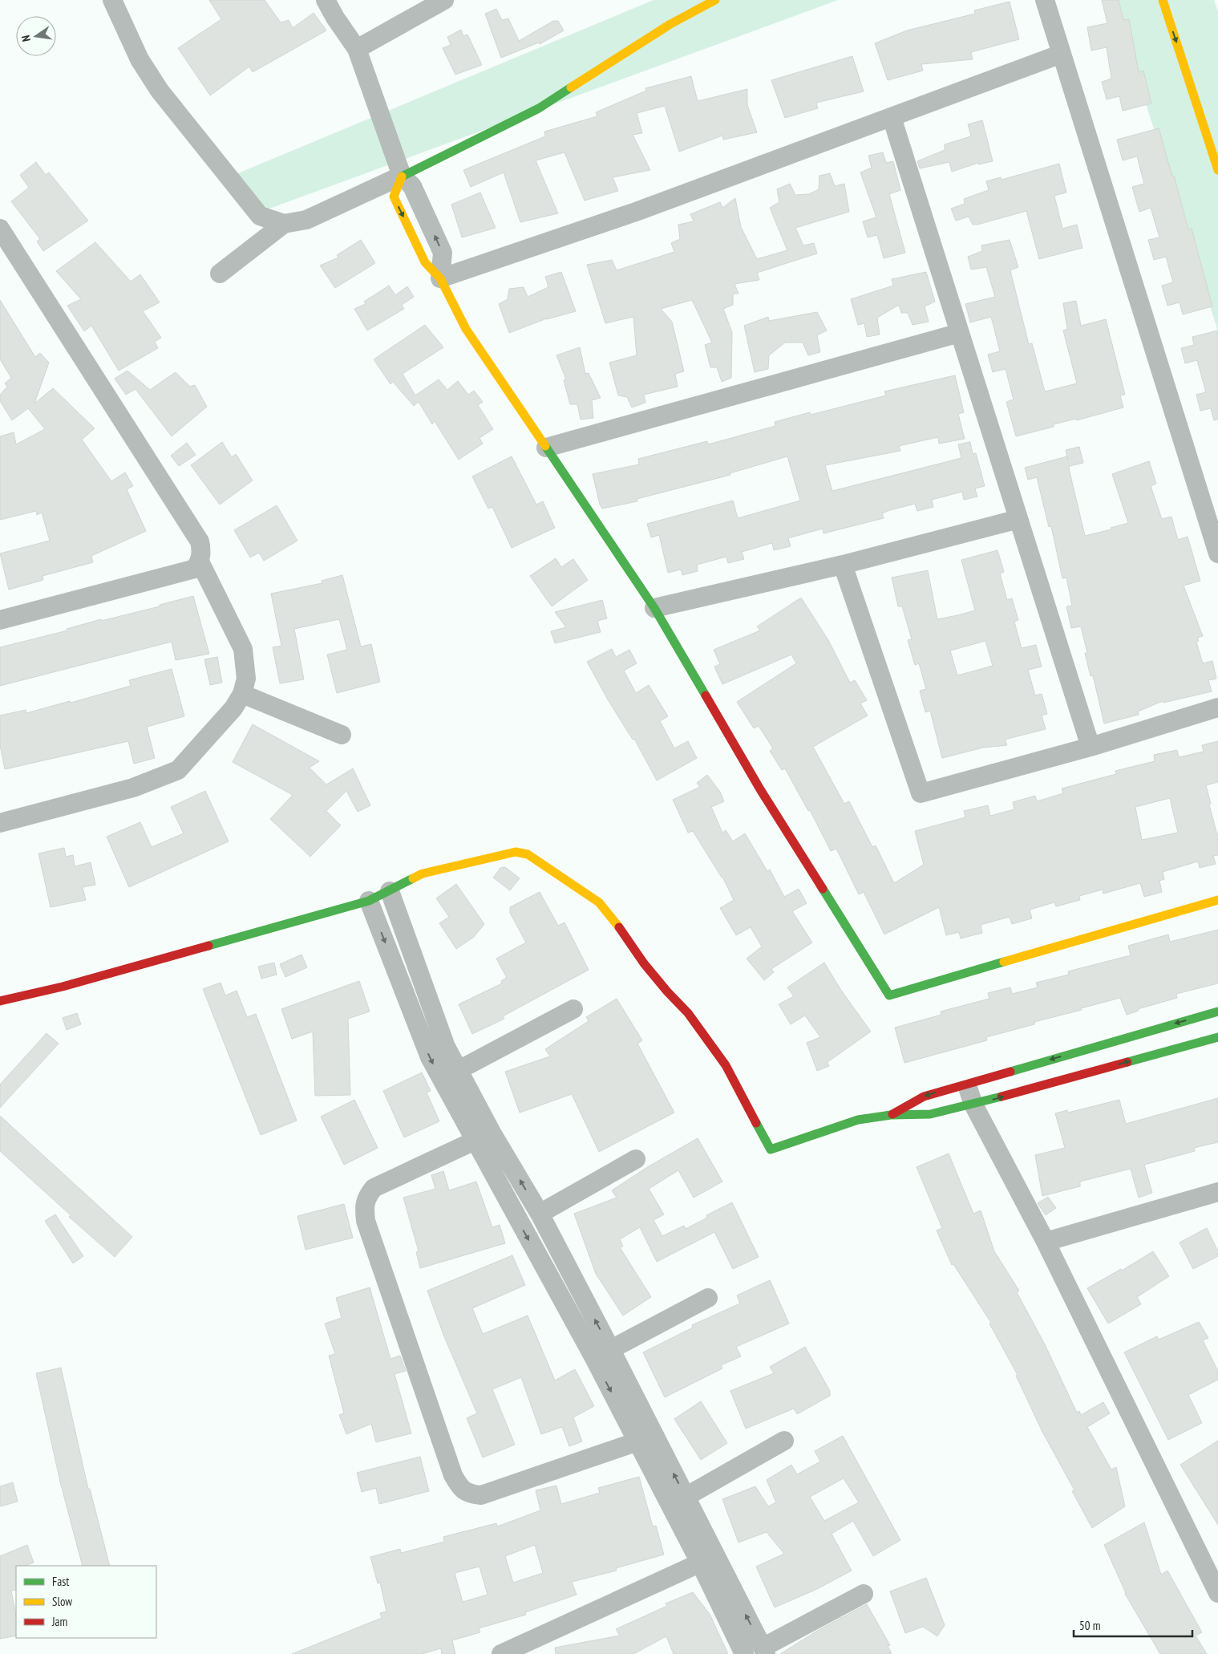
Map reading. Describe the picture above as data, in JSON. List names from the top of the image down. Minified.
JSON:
{"legend":["Fast","Slow","Jam"],"scale_bar":"50 m","north":"left"}
